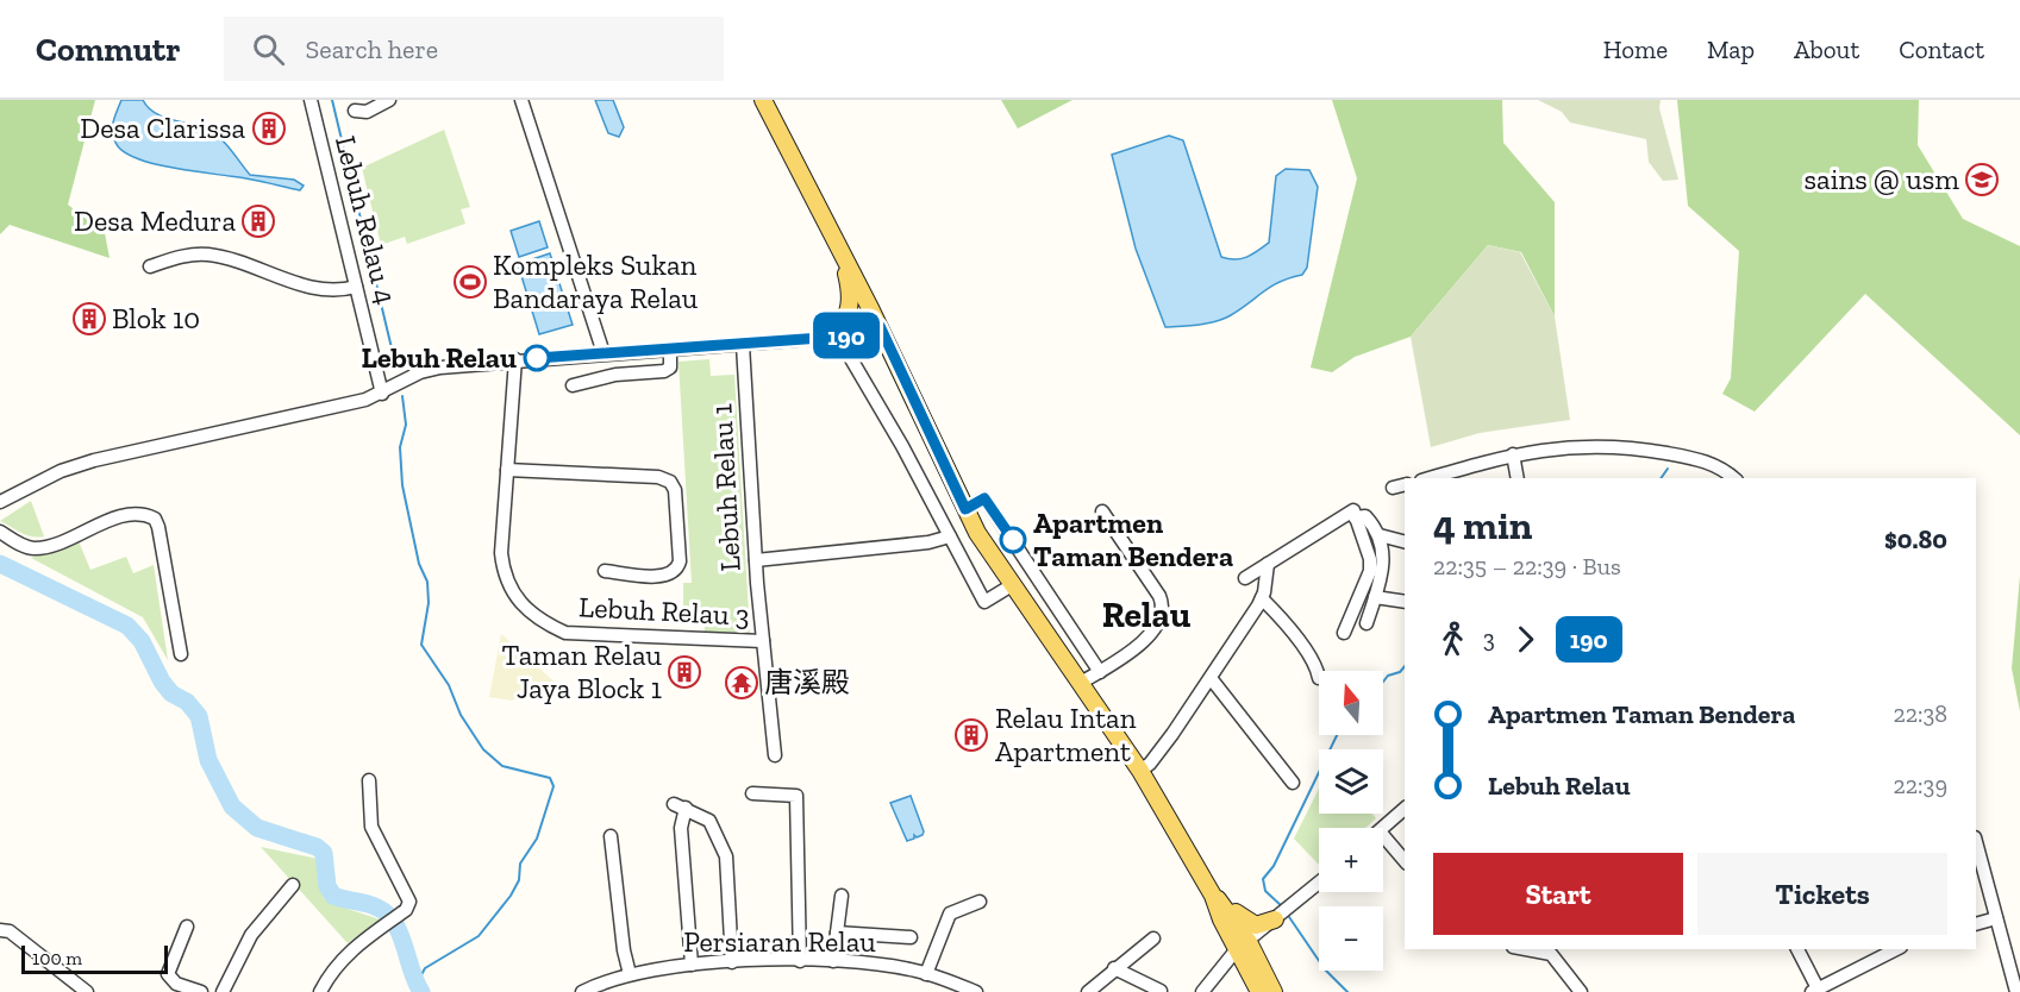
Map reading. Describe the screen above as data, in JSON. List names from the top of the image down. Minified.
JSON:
{"streets":{"street":["Lebuh Relau 4","Lebuh Relau 1","Lebuh Relau 3","Persiaran Relau"]},"crossings":[["Lebuh Relau 1","Lebuh Relau 3"]],"districts":["Relau"],"places":{"building":["Desa Clarissa","Desa Medura","Blok 10","Taman Relau Jaya Block 1","Relau Intan Apartment"],"school or university":["sains @ usm"],"sports":["Kompleks Sukan Bandaraya Relau"],"other":["Lebuh Relau","Apartmen Taman Bendera"],"temple":["唐溪殿"]},"lines":["bus line 190"],"scale_bar":"100 m","north":"top","page":{"header":"Commutr","search":"Search here","nav":["Home","Map","About","Contact"],"on_map":"190","heading":["4 min","22:35 – 22:39 · Bus","$0.80"],"legs":["3","190"],"map_buttons":["+","−"],"list":[{"name":"Apartmen Taman Bendera","value":"22:38"},{"name":"Lebuh Relau","value":"22:39"}],"buttons":["Start","Tickets"],"scale":"100 m"}}
